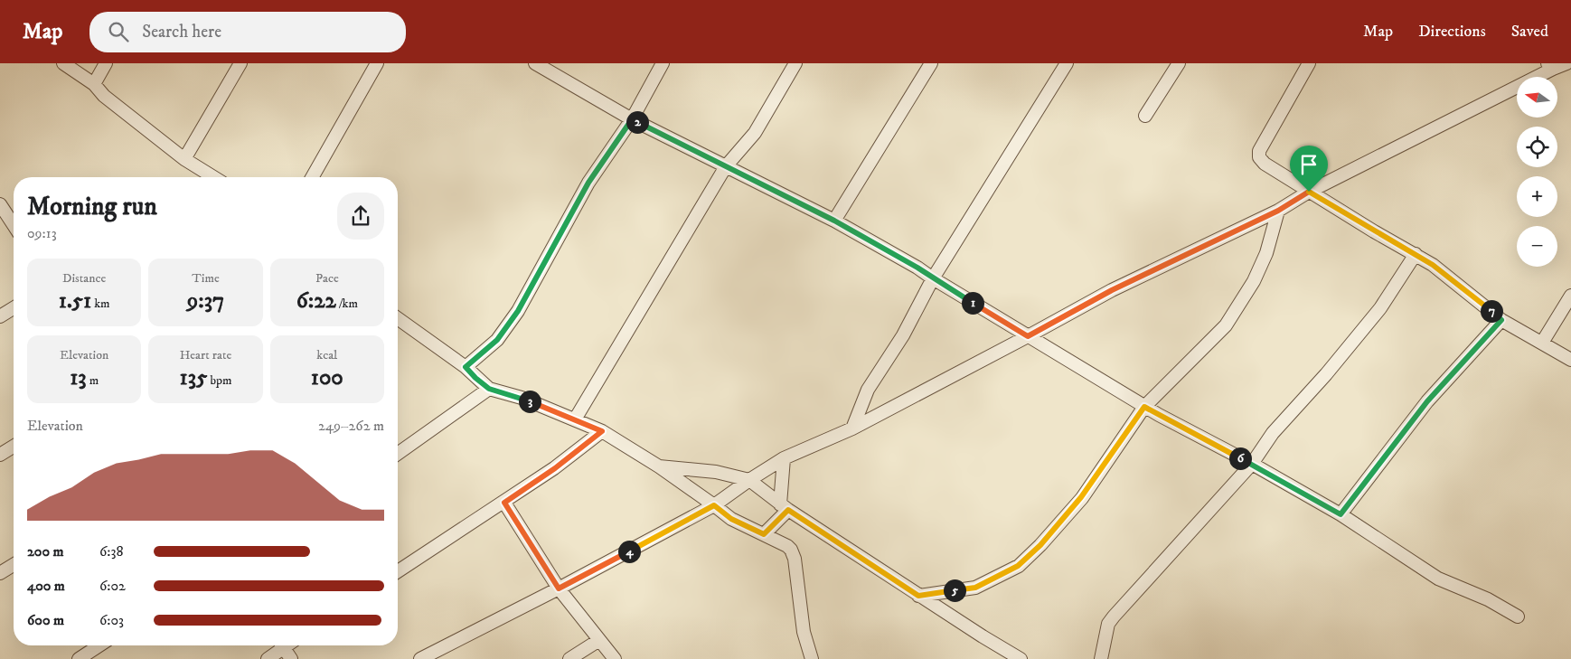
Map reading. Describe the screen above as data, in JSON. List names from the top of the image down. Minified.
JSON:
{"north":"left","page":{"header":"Map","search":"Search here","nav":["Map","Directions","Saved"],"map_buttons":["+","−"],"pins":["2","1","7","3","6","4","5"],"heading":["Morning run","09:13"],"stats":[["Distance","1.51 km"],["Time","9:37"],["Pace","6:22 /km"],["Elevation","13 m"],["Heart rate","135 bpm"],["kcal","100"]],"chart":["Elevation","249–262 m"],"list":[{"name":"200 m","note":"6:38"},{"name":"400 m","note":"6:02"},{"name":"600 m","note":"6:03"}]}}
